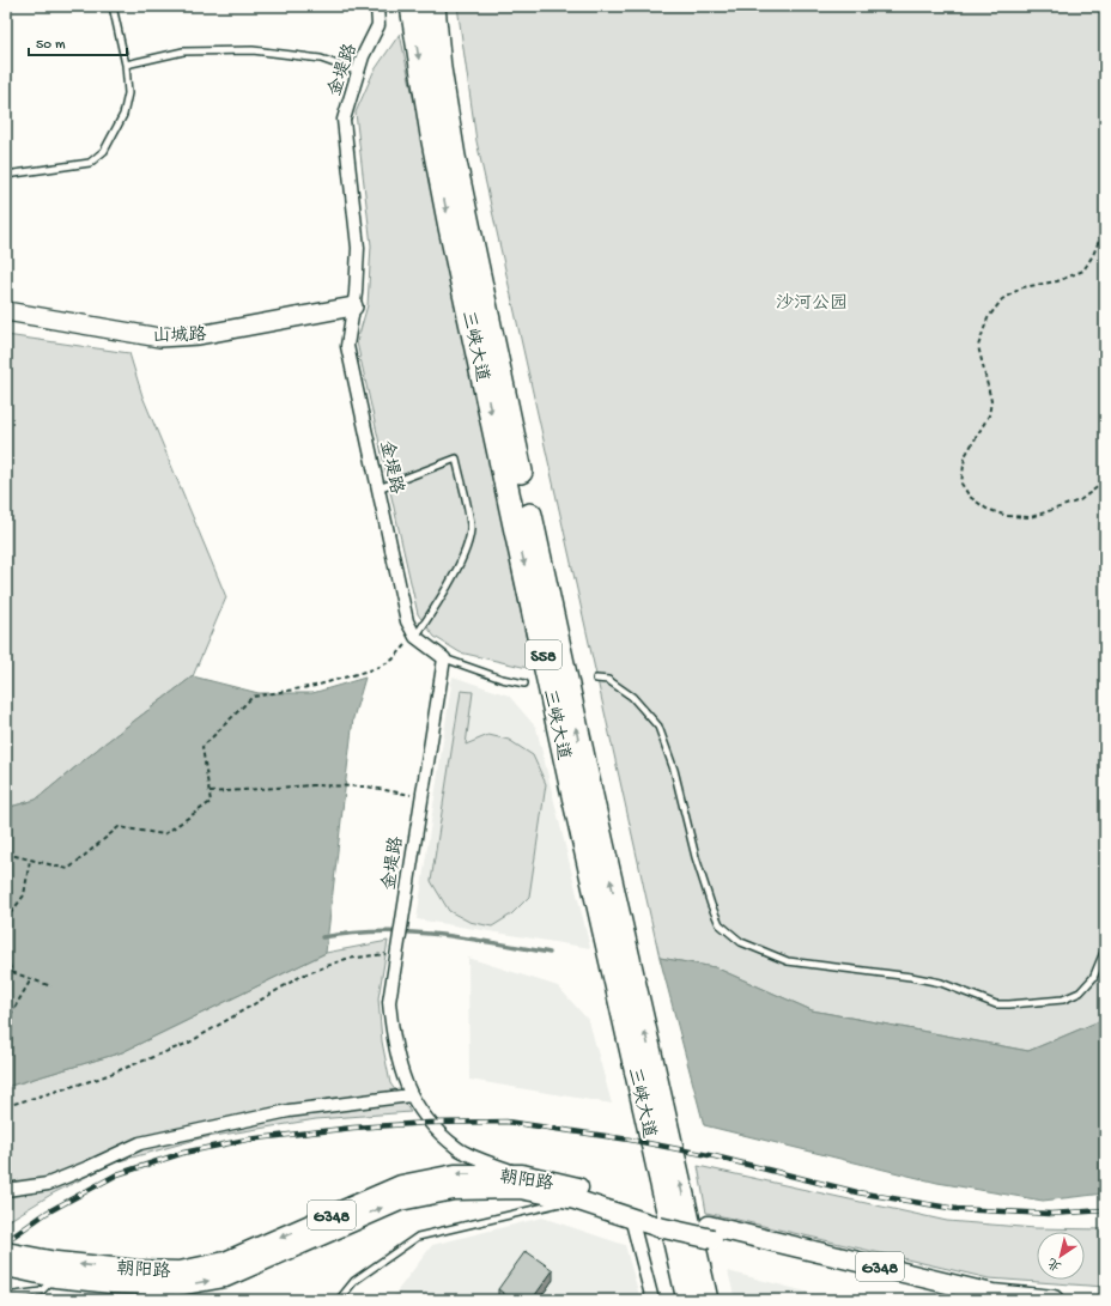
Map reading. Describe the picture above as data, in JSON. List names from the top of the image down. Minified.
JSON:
{"streets":{"highway":["三峡大道","S58"],"main road":["朝阳路","G348"],"street":["金堤路","山城路"]},"crossings":[["金堤路","山城路"]],"parks":["沙河公园"],"scale_bar":"50 m","north":"bottom left"}
